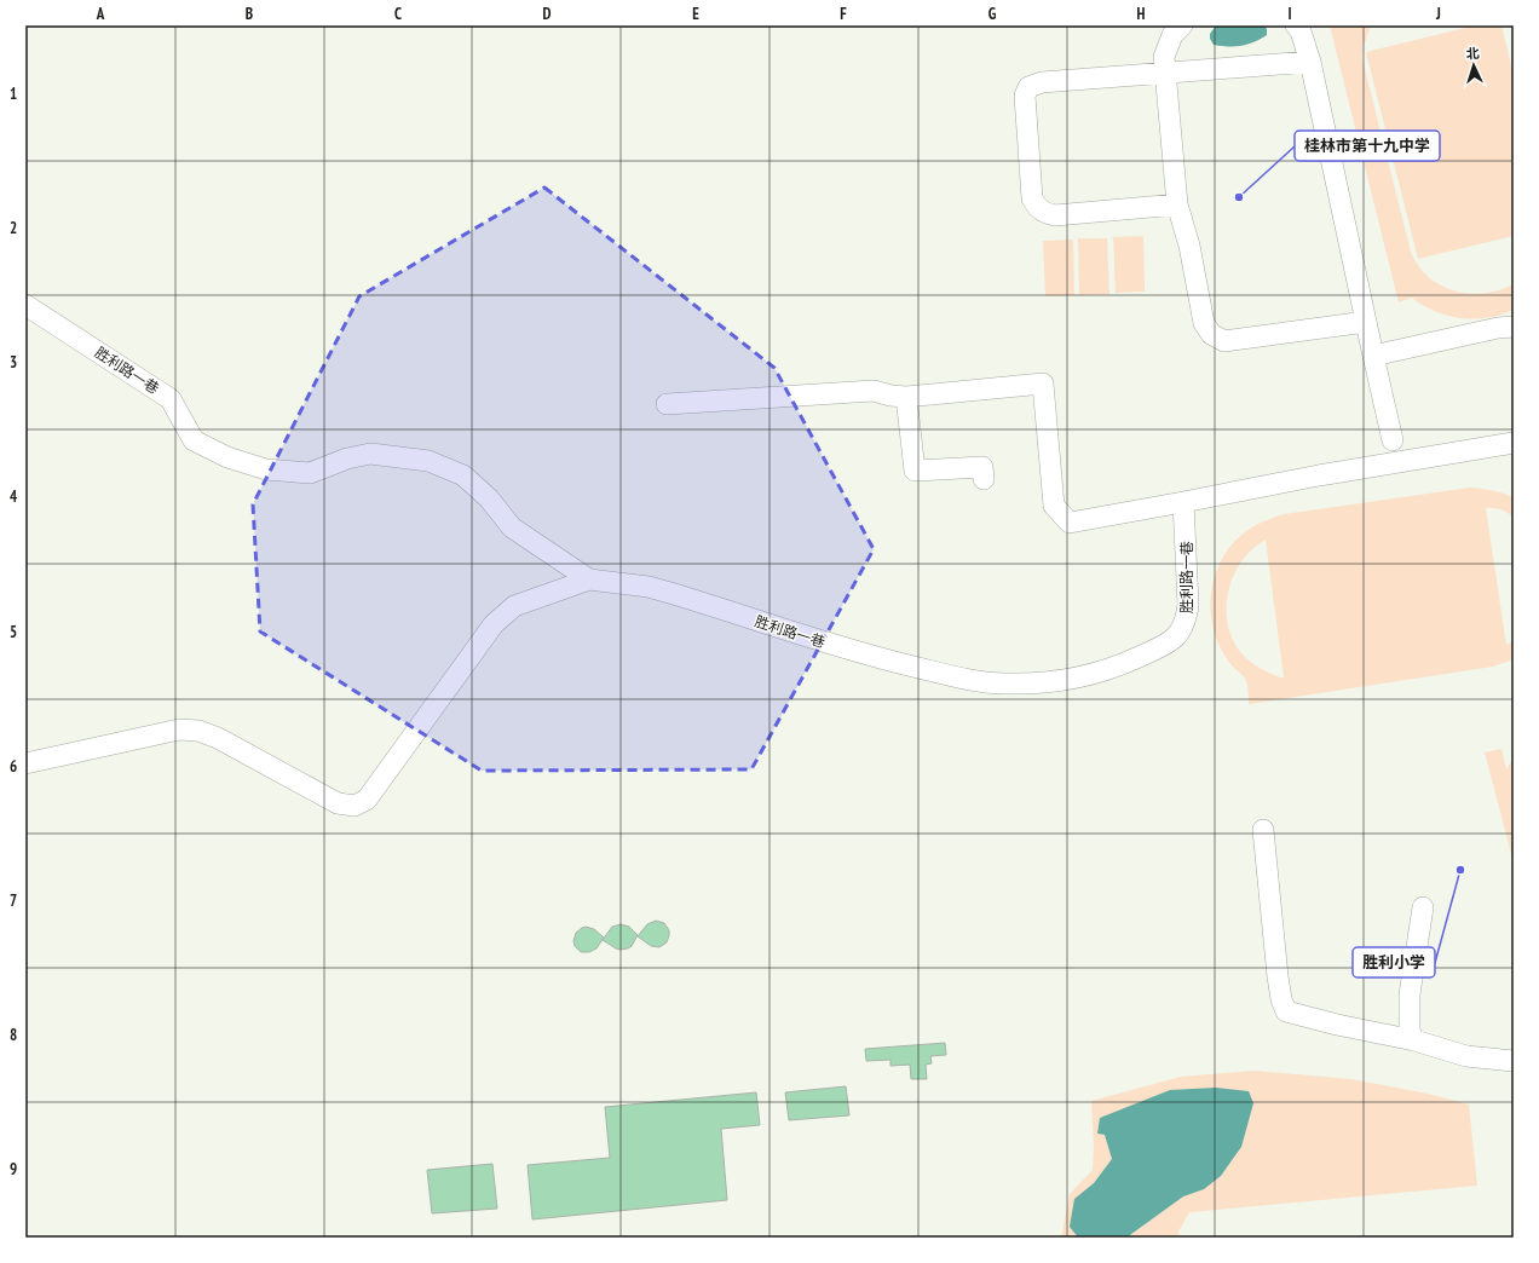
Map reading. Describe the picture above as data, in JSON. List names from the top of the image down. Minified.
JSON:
{"streets":{"street":["胜利路一巷"]},"places":["桂林市第十九中学","胜利小学"],"north":"top","grid":{"columns":["A","B","C","D","E","F","G","H","I","J"],"rows":["1","2","3","4","5","6","7","8","9"]}}
